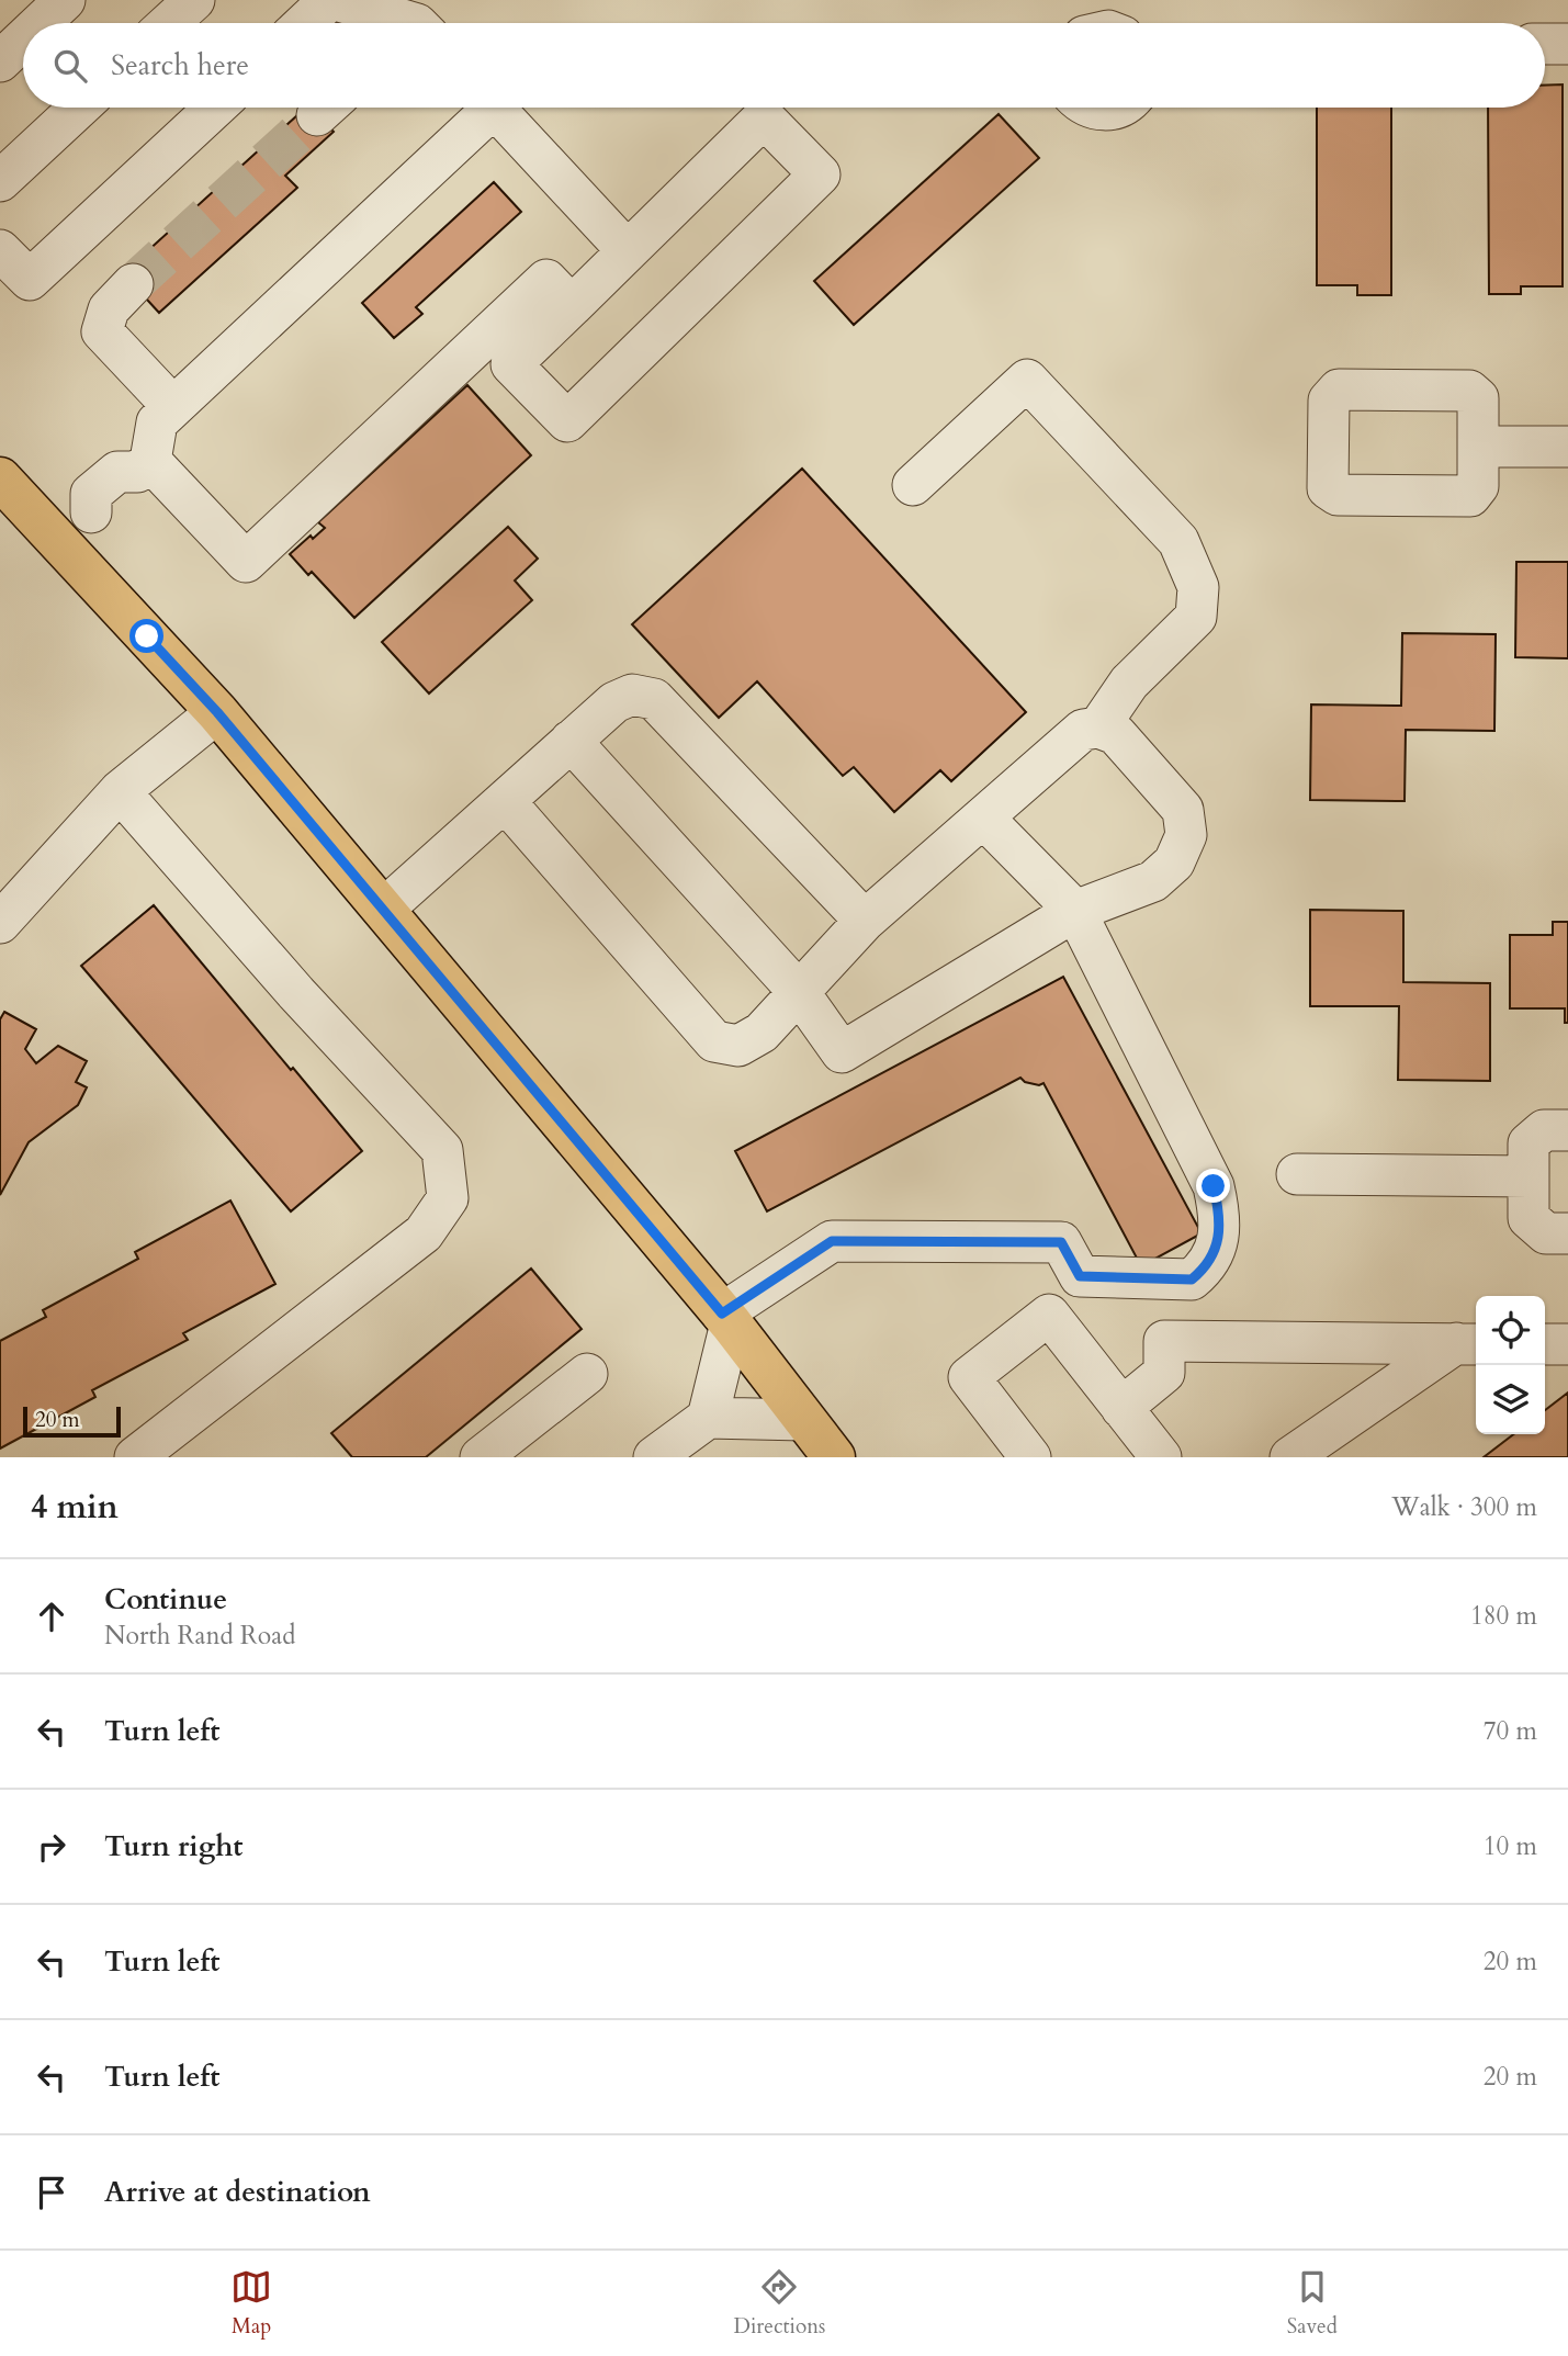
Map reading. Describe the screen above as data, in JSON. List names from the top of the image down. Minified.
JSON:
{"scale_bar":"20 m","page":{"search":"Search here","scale":"20 m","heading":["4 min","Walk · 300 m"],"list":[["Continue","North Rand Road","180 m"],["Turn left","70 m"],["Turn right","10 m"],["Turn left","20 m"],["Turn left","20 m"],"Arrive at destination"],"nav":["Map","Directions","Saved"]}}
